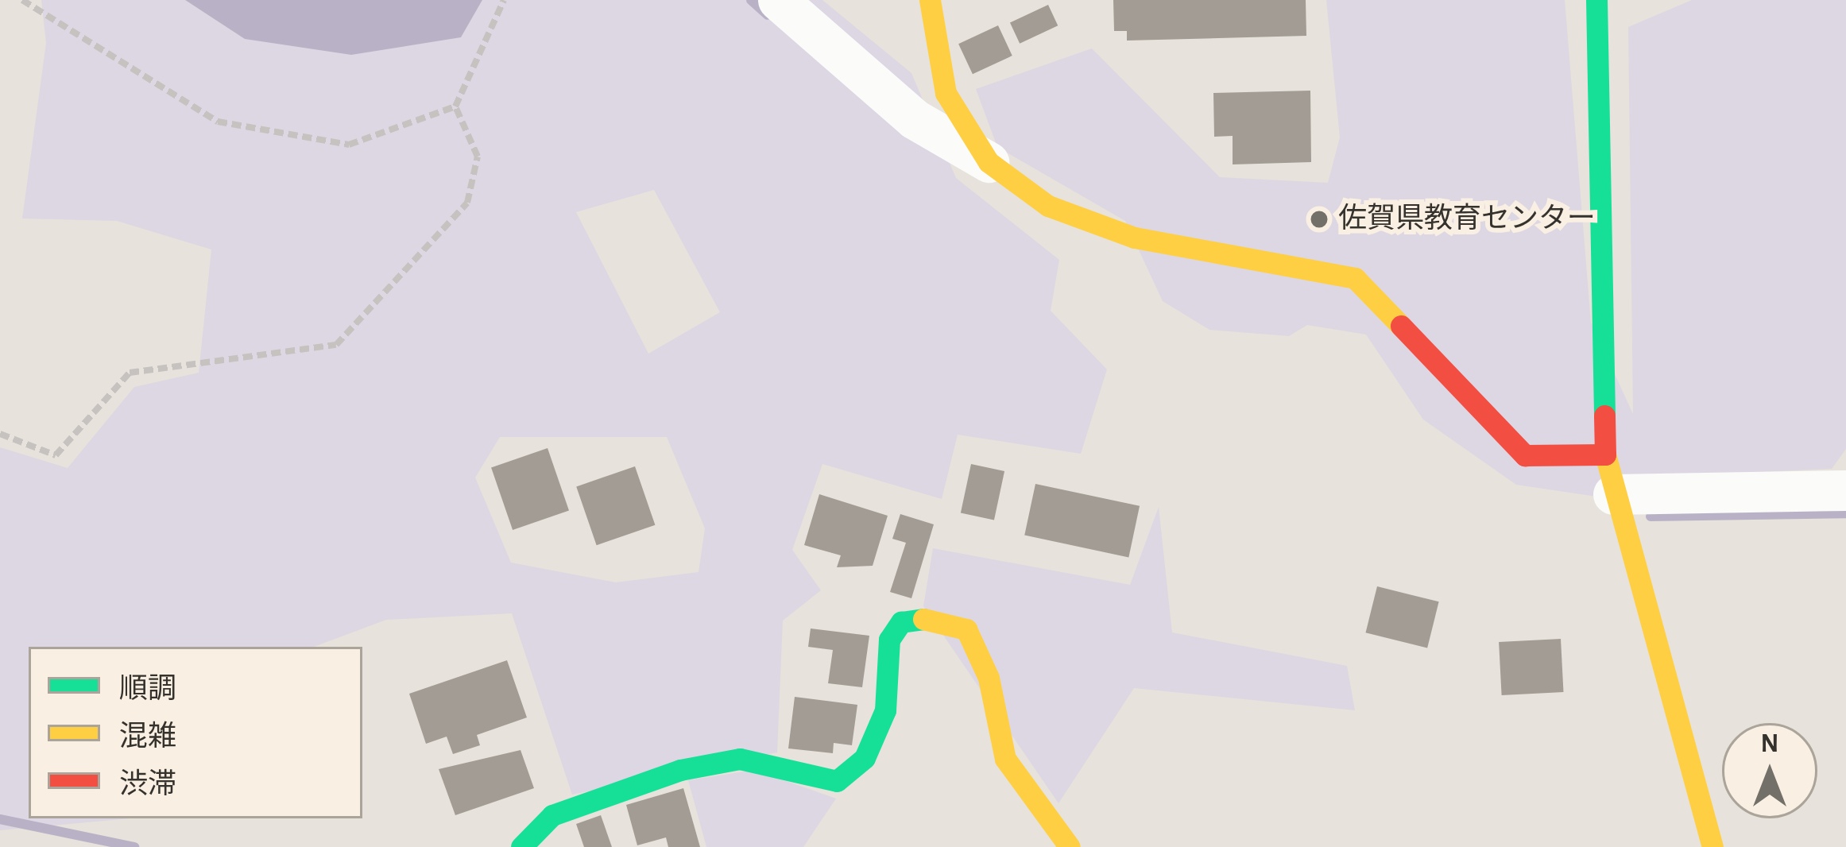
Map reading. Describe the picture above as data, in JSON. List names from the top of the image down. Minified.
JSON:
{"places":["佐賀県教育センター"],"legend":["順調","混雑","渋滞"],"north":"top"}
